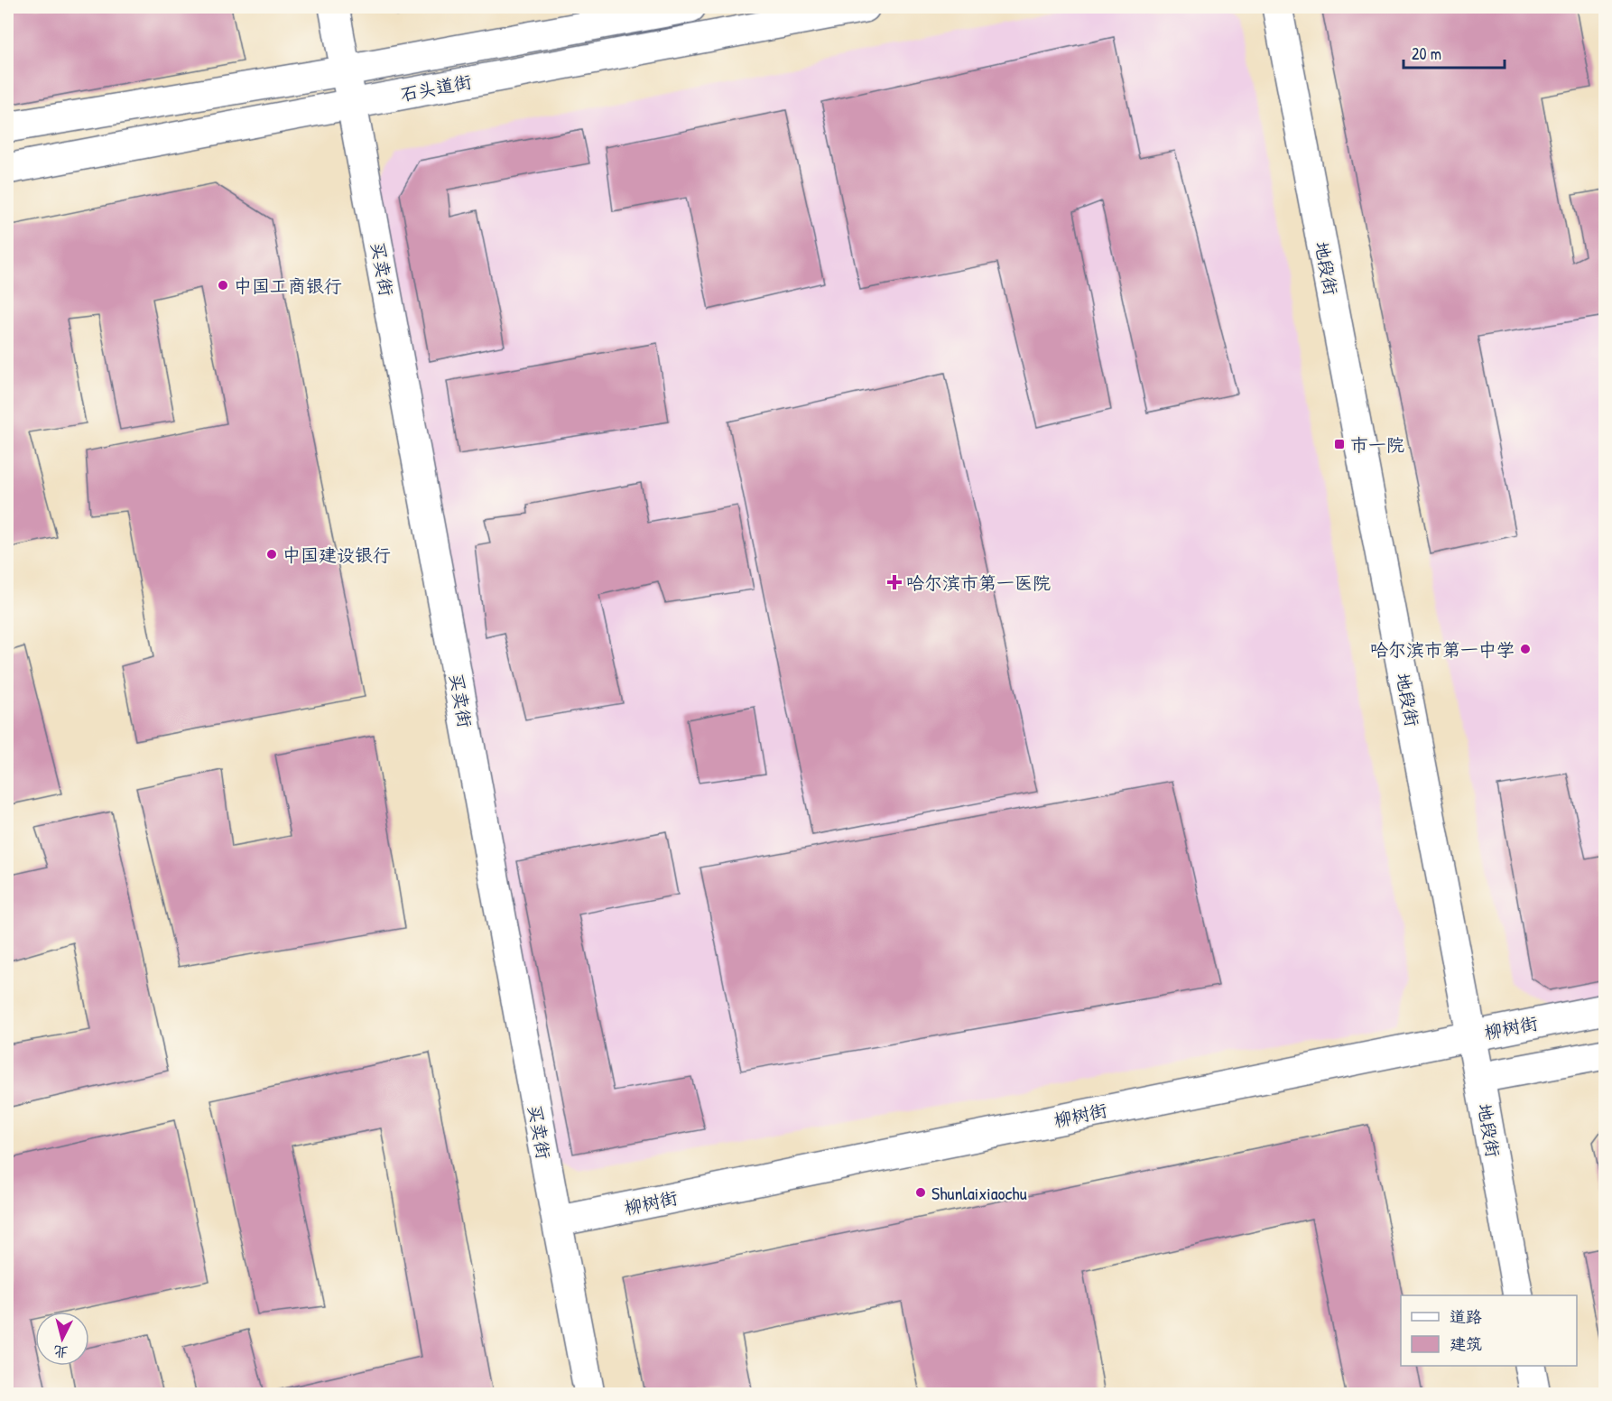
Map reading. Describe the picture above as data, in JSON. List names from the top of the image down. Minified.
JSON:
{"streets":{"main road":["石头道街","地段街","买卖街","柳树街"]},"crossings":[["石头道街","买卖街"],["地段街","柳树街"],["买卖街","柳树街"]],"places":{"other":["中国工商银行","中国建设银行","哈尔滨市第一中学","Shunlaixiaochu"],"transit":["市一院"],"health":["哈尔滨市第一医院"]},"legend":["道路","建筑"],"scale_bar":"20 m","north":"bottom"}
